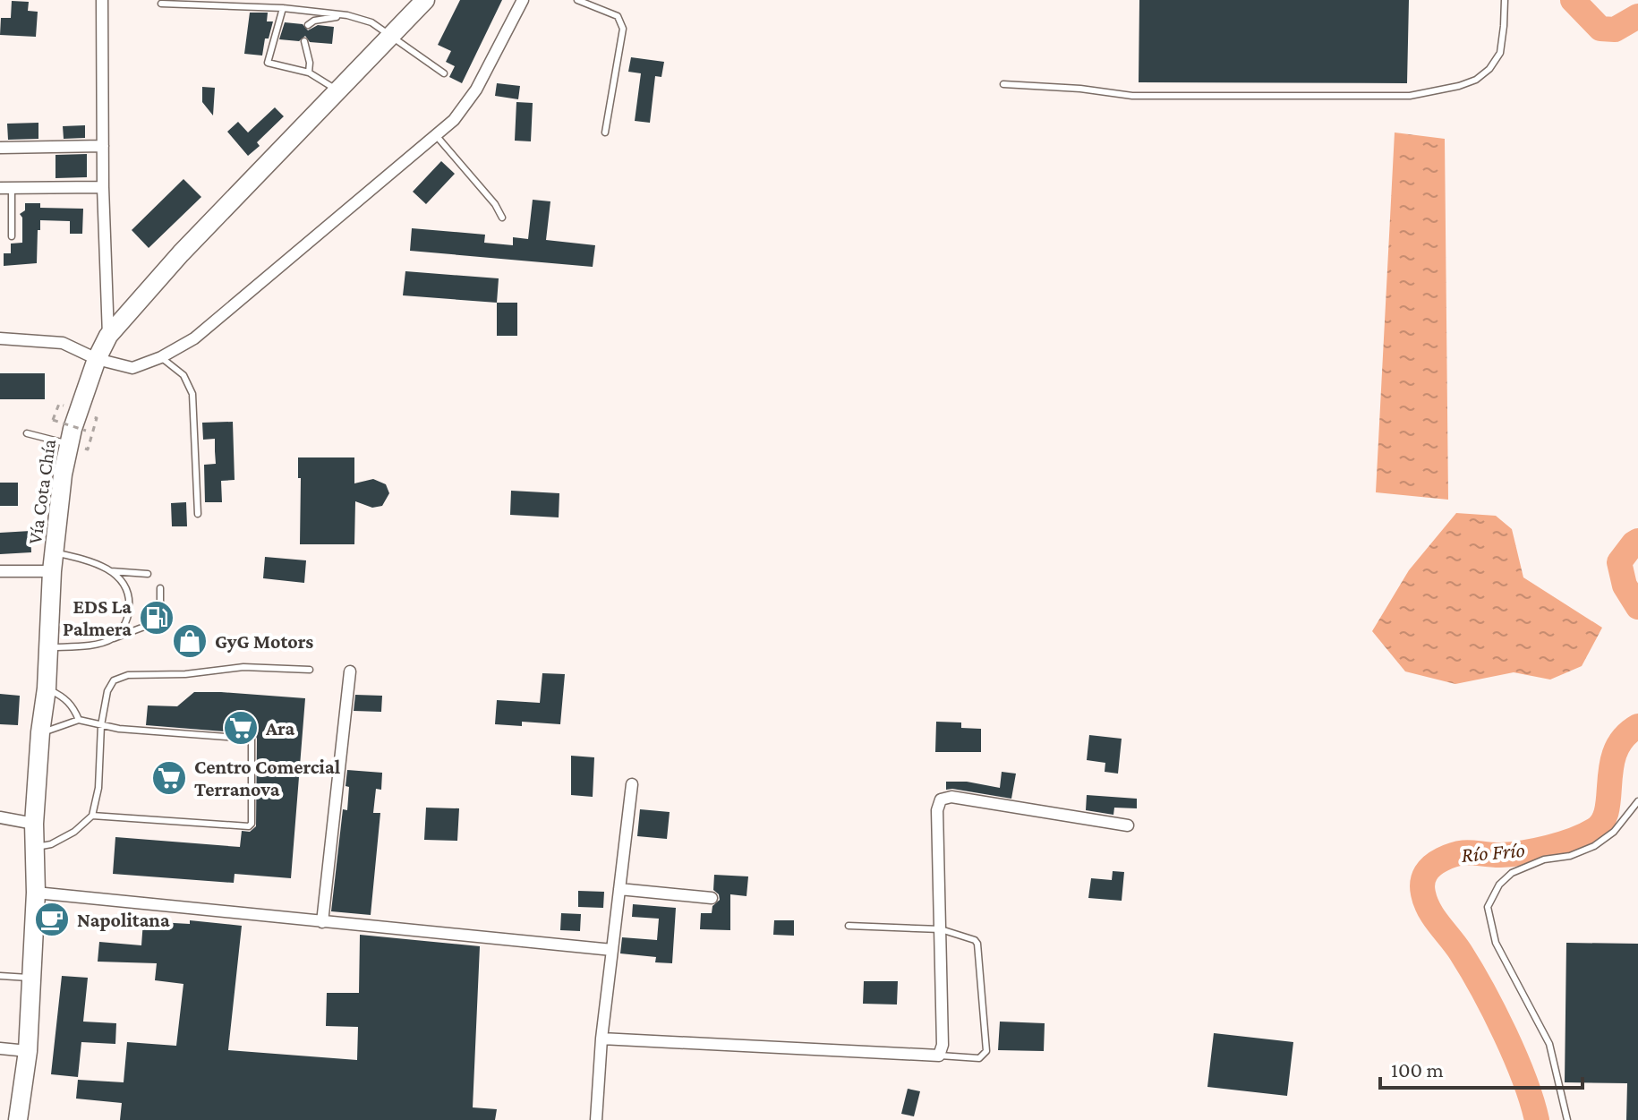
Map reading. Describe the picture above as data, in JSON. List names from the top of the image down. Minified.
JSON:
{"streets":{"main road":["Vía Cota Chía"]},"water":["Río Frío"],"places":{"fuel station":["EDS La Palmera"],"shop":["GyG Motors"],"supermarket":["Ara","Centro Comercial Terranova"],"cafe":["Napolitana"]},"scale_bar":"100 m"}
